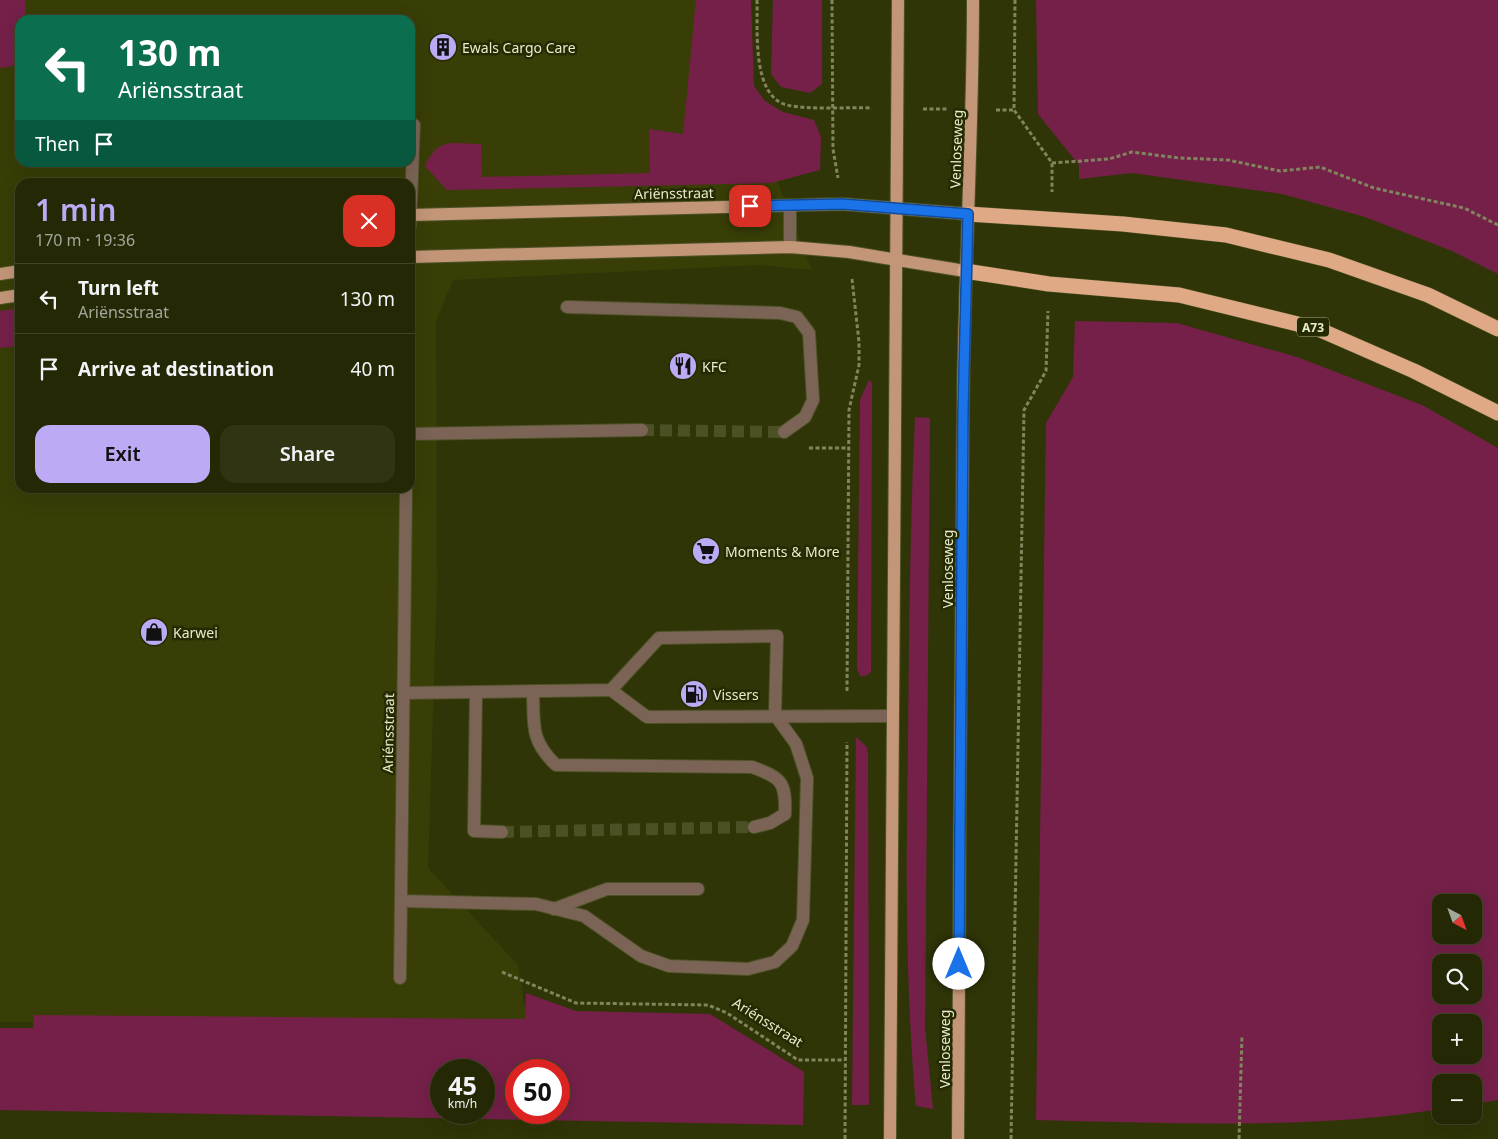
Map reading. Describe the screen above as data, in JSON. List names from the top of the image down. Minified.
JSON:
{"streets":{"highway":["A73"],"main road":["Venloseweg","Ariënsstraat"],"lane":["Ariénsstraat"]},"crossings":[["Venloseweg","Ariënsstraat"],["Venloseweg","A73"]],"places":{"building":["Ewals Cargo Care"],"restaurant":["KFC"],"supermarket":["Moments & More"],"shop":["Karwei"],"fuel station":["Vissers"]},"north":"bottom right","page":{"turn":["130 m","Ariënsstraat"],"then":"Then","heading":["1 min","170 m · 19:36"],"list":[{"name":"Turn left","note":"Ariënsstraat","value":"130 m"},{"name":"Arrive at destination","value":"40 m"}],"buttons":["Exit","Share"],"map_buttons":["+","−"],"speed":"45 km/h","limit":"50"}}
